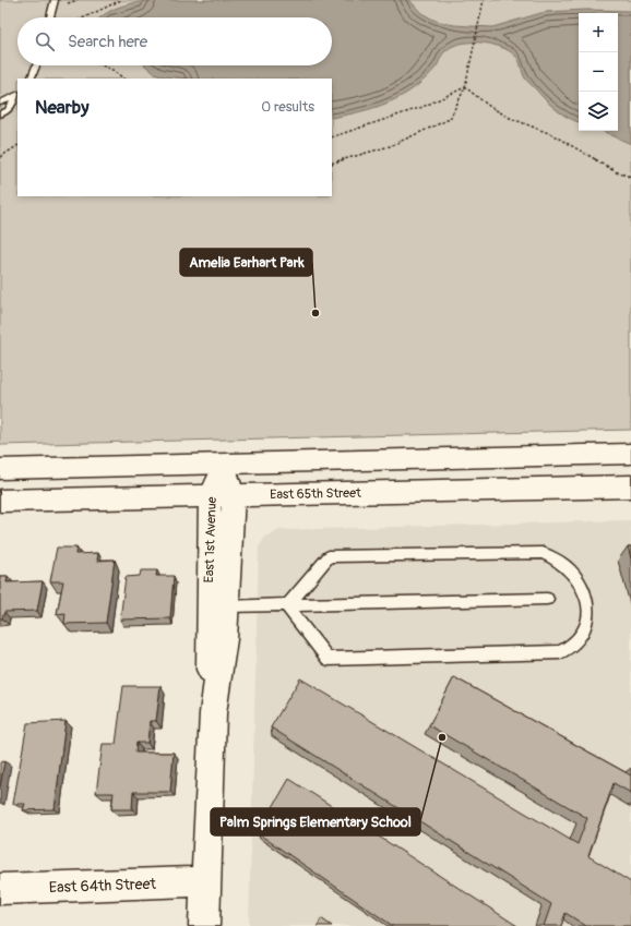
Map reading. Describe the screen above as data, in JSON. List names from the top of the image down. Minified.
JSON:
{"streets":{"main road":["East 65th Street"],"street":["East 1st Avenue","East 64th Street"]},"crossings":[["East 65th Street","East 1st Avenue"],["East 1st Avenue","East 64th Street"]],"places":["Amelia Earhart Park","Palm Springs Elementary School"],"page":{"map_buttons":["+","−"],"search":"Search here","heading":["Nearby","0 results"]}}
